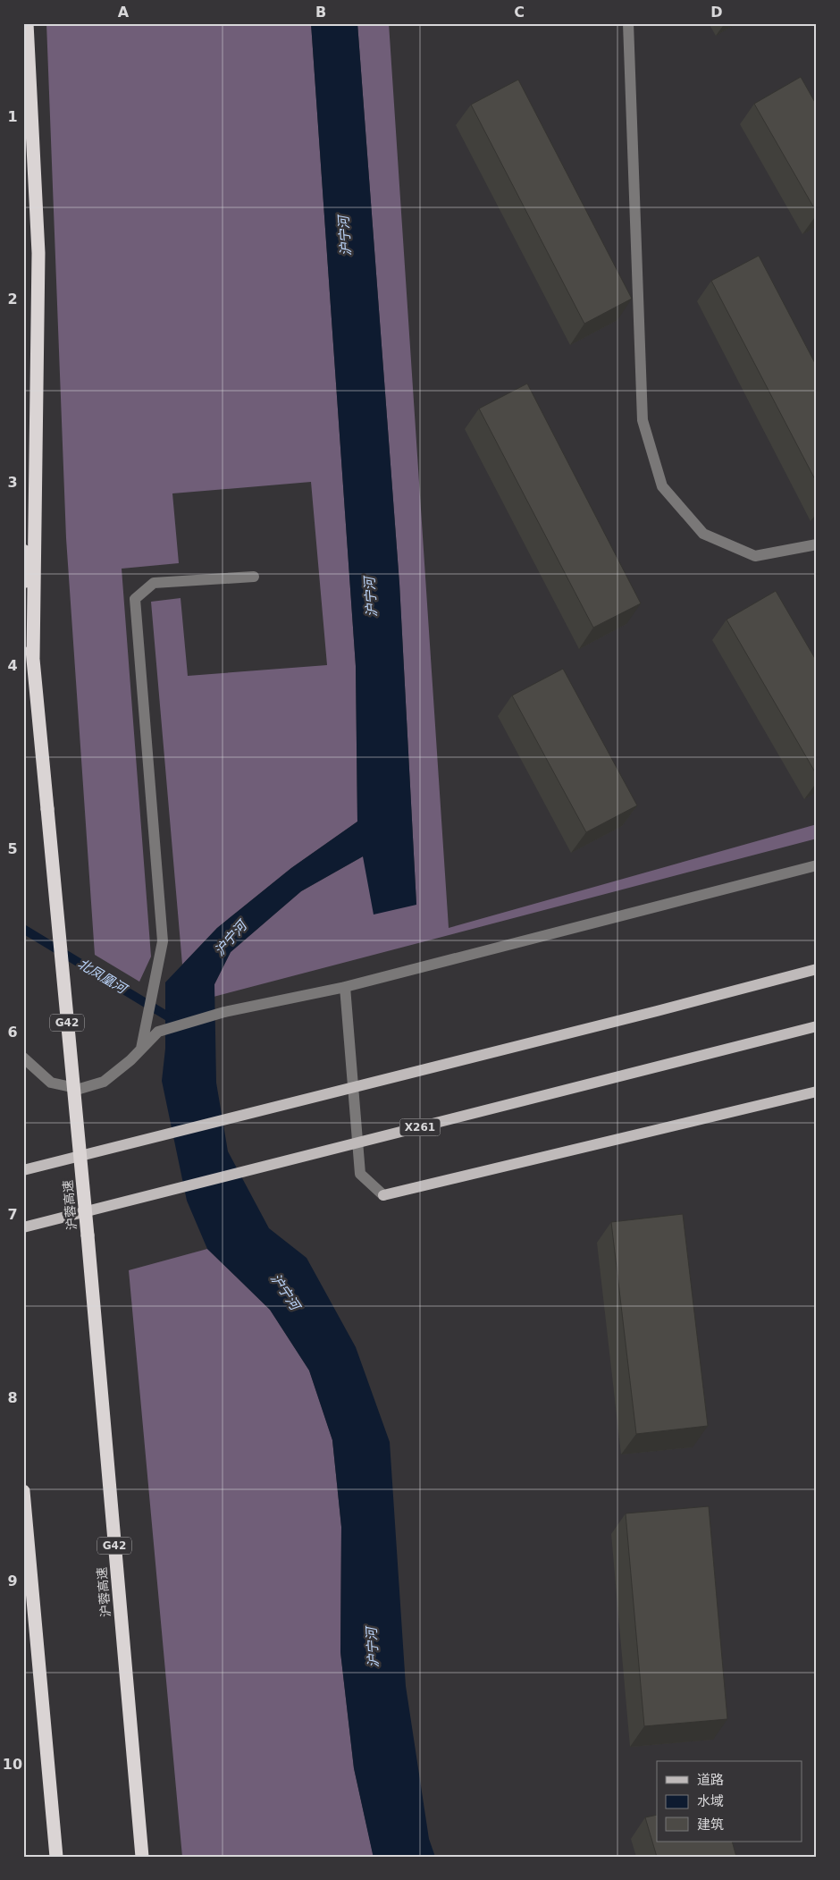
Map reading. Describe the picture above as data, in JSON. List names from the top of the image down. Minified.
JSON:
{"streets":{"highway":["G42","沪蓉高速"],"main road":["X261"]},"water":["沪宁河","北凤凰河"],"legend":["道路","水域","建筑"],"grid":{"columns":["A","B","C","D"],"rows":["1","2","3","4","5","6","7","8","9","10"]}}
